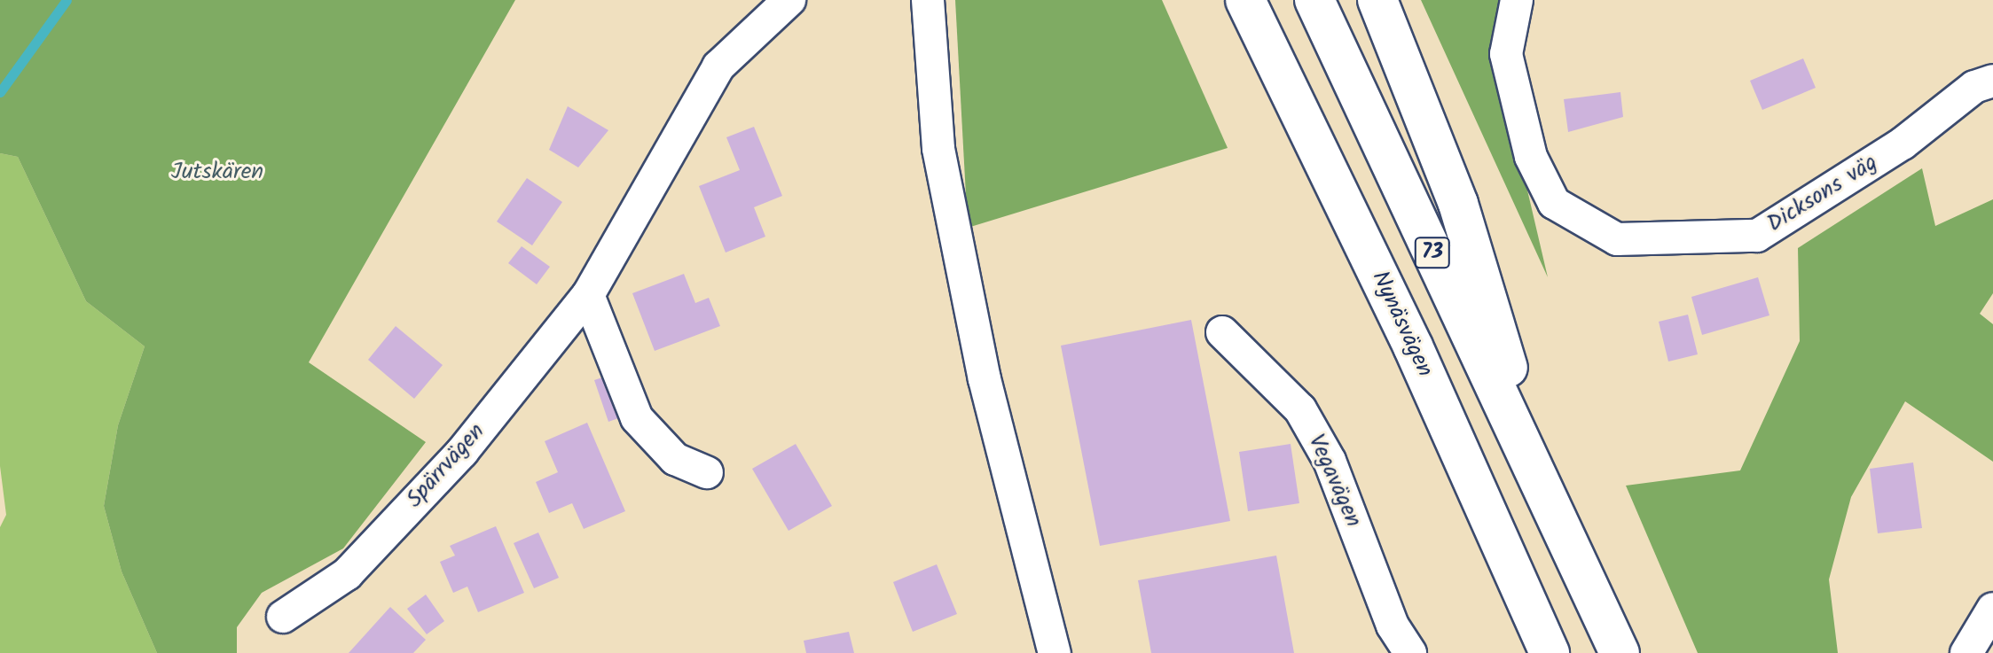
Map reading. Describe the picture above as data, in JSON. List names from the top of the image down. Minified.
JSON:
{"streets":{"highway":["73","Nynäsvägen"],"street":["Dicksons väg","Spärrvägen","Vegavägen"]},"parks":["Jutskären"]}
